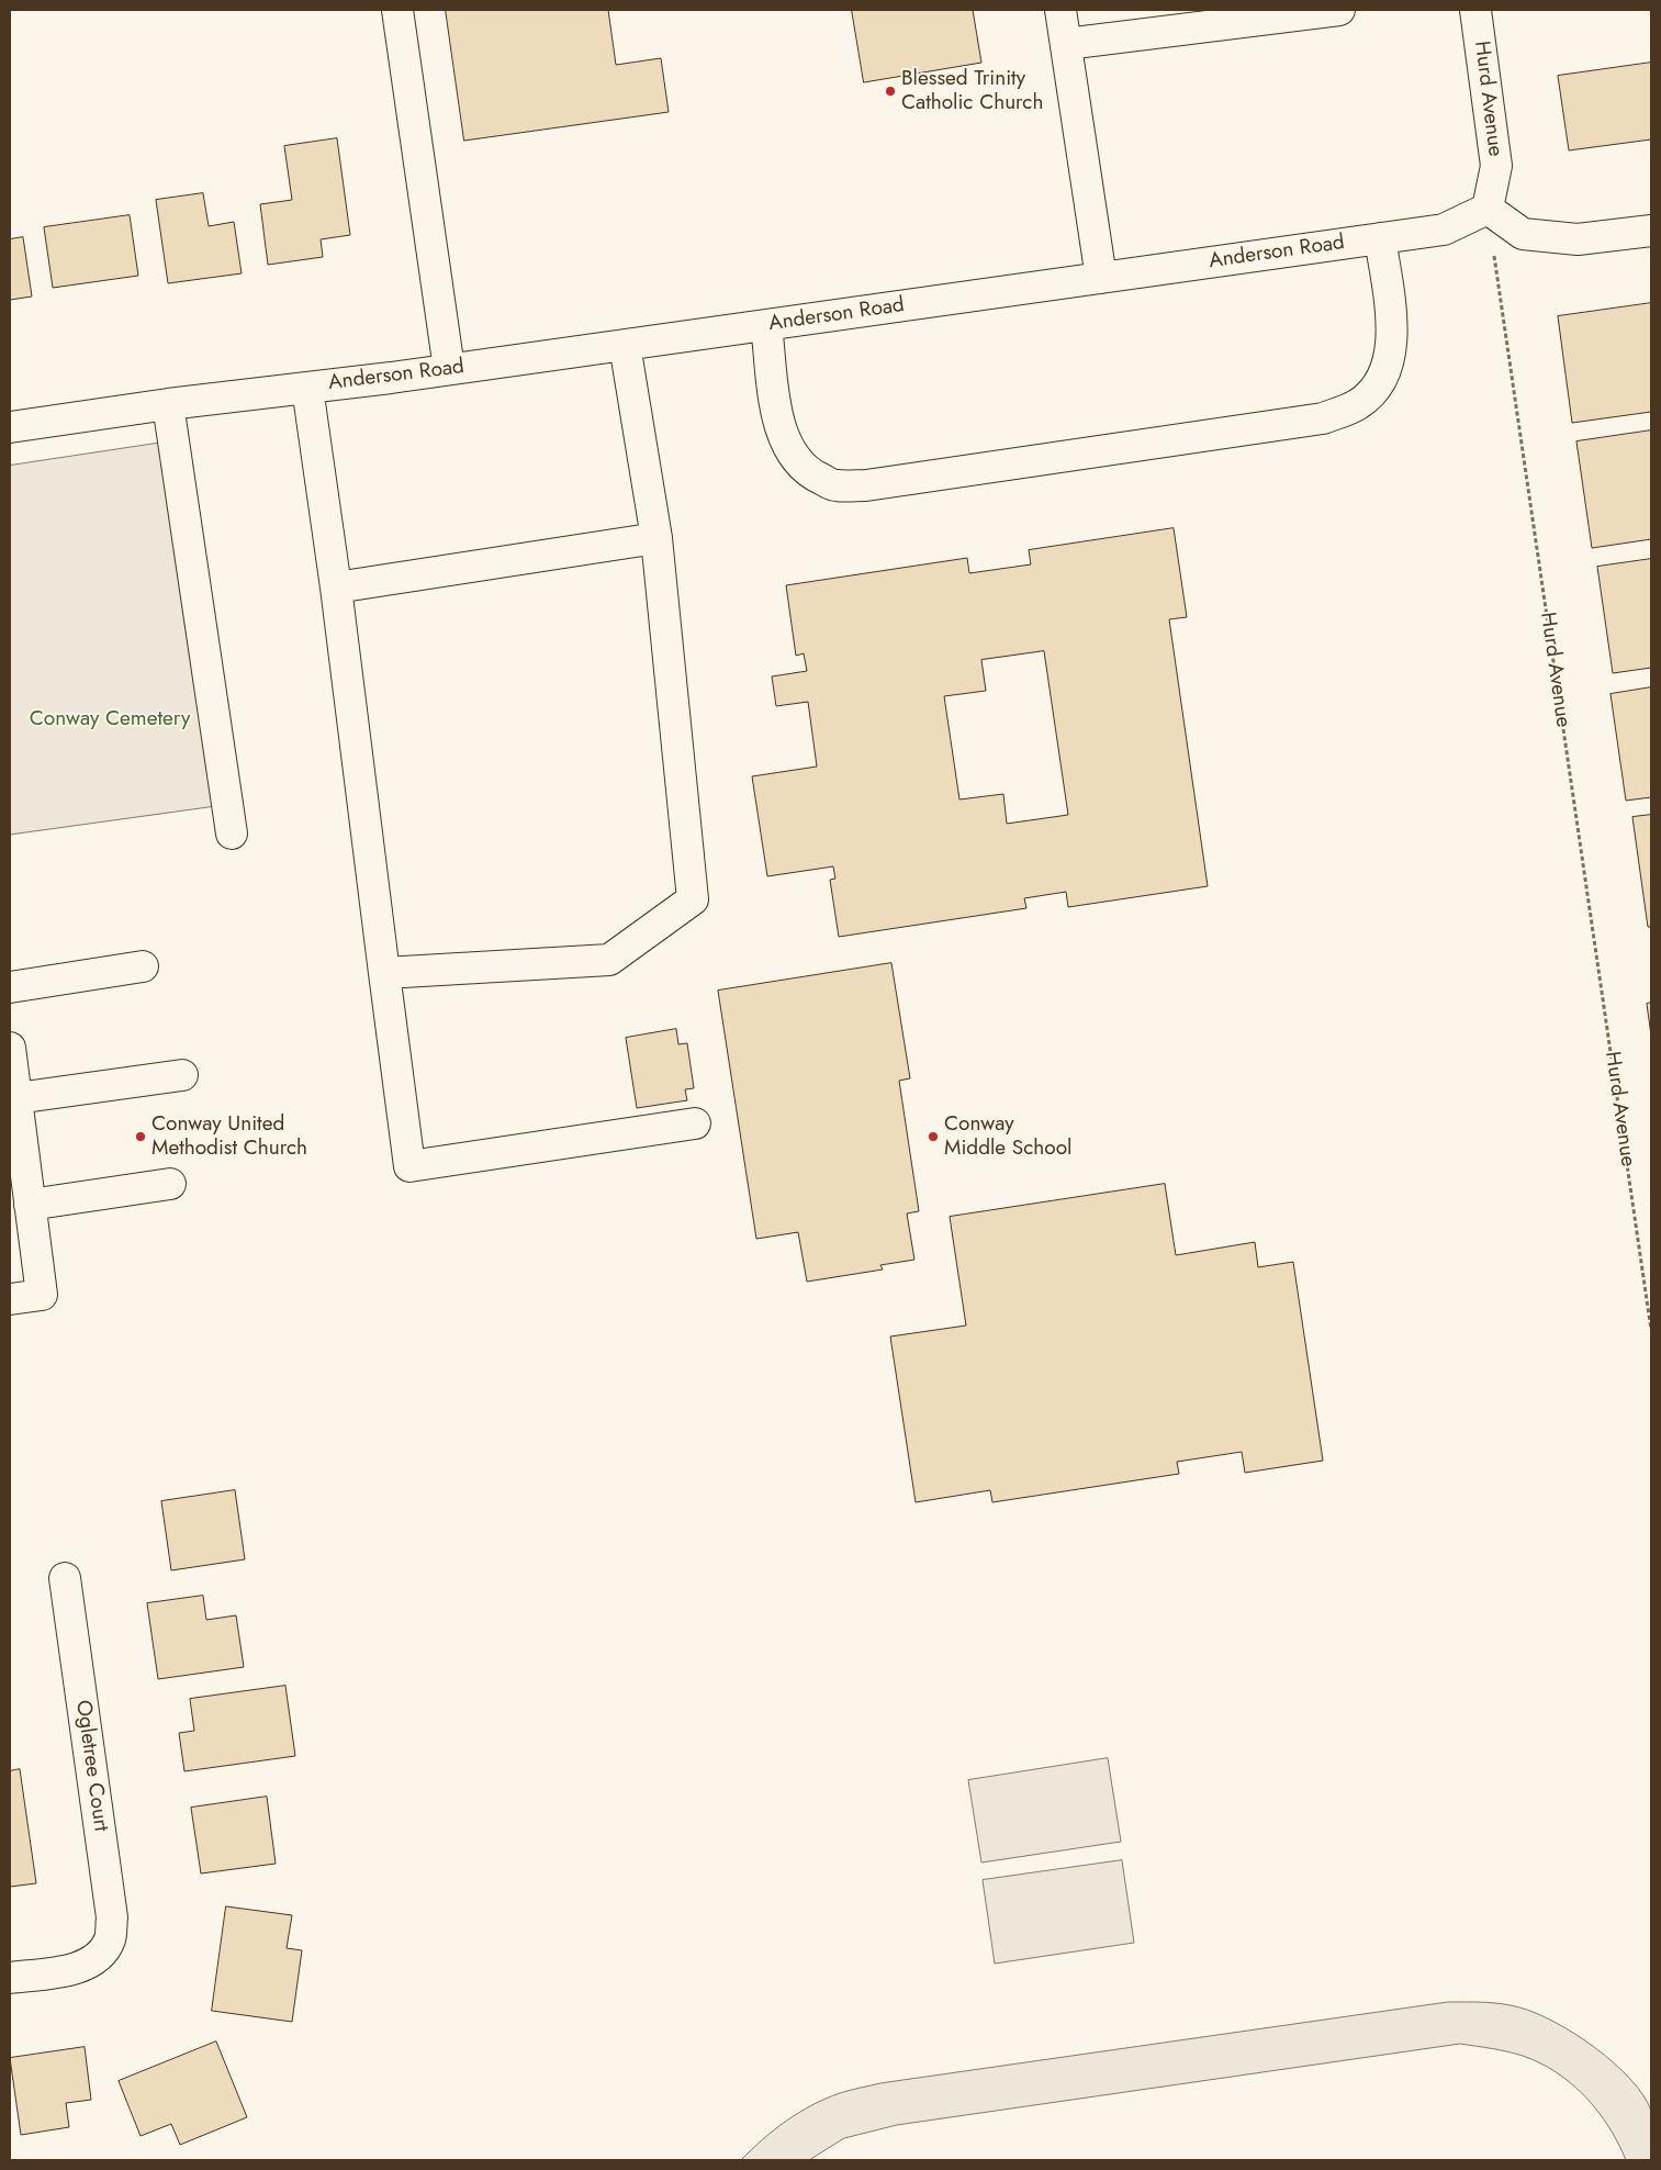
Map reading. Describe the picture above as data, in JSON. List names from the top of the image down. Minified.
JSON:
{"streets":{"street":["Hurd Avenue","Anderson Road","Ogletree Court"]},"crossings":[["Hurd Avenue","Anderson Road"]],"parks":["Conway Cemetery"],"places":["Blessed Trinity Catholic Church","Conway United Methodist Church","Conway Middle School"]}
